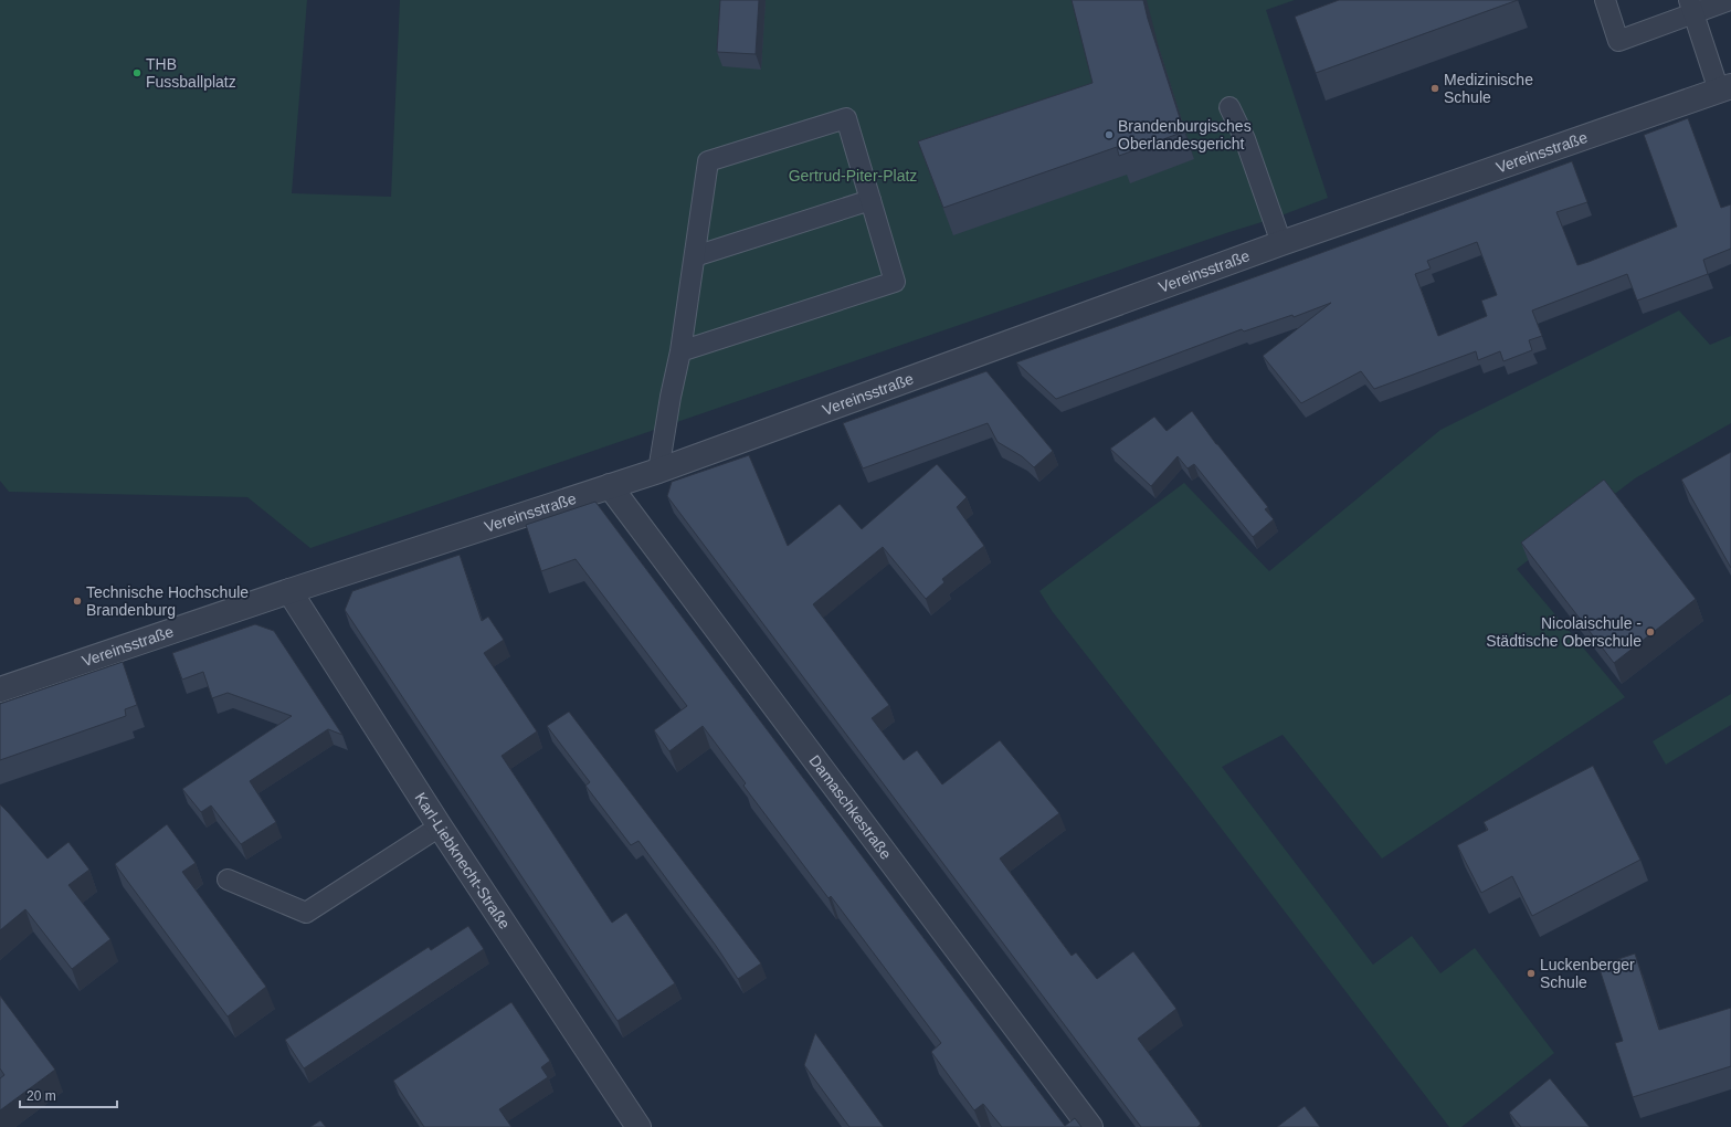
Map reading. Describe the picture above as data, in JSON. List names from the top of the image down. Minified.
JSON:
{"streets":{"street":["Vereinsstraße","Damaschkestraße","Karl-Liebknecht-Straße"]},"crossings":[["Vereinsstraße","Damaschkestraße"],["Vereinsstraße","Karl-Liebknecht-Straße"]],"parks":["Gertrud-Piter-Platz"],"places":["THB Fussballplatz","Medizinische Schule","Brandenburgisches Oberlandesgericht","Technische Hochschule Brandenburg","Nicolaischule - Städtische Oberschule","Luckenberger Schule"],"scale_bar":"20 m"}
